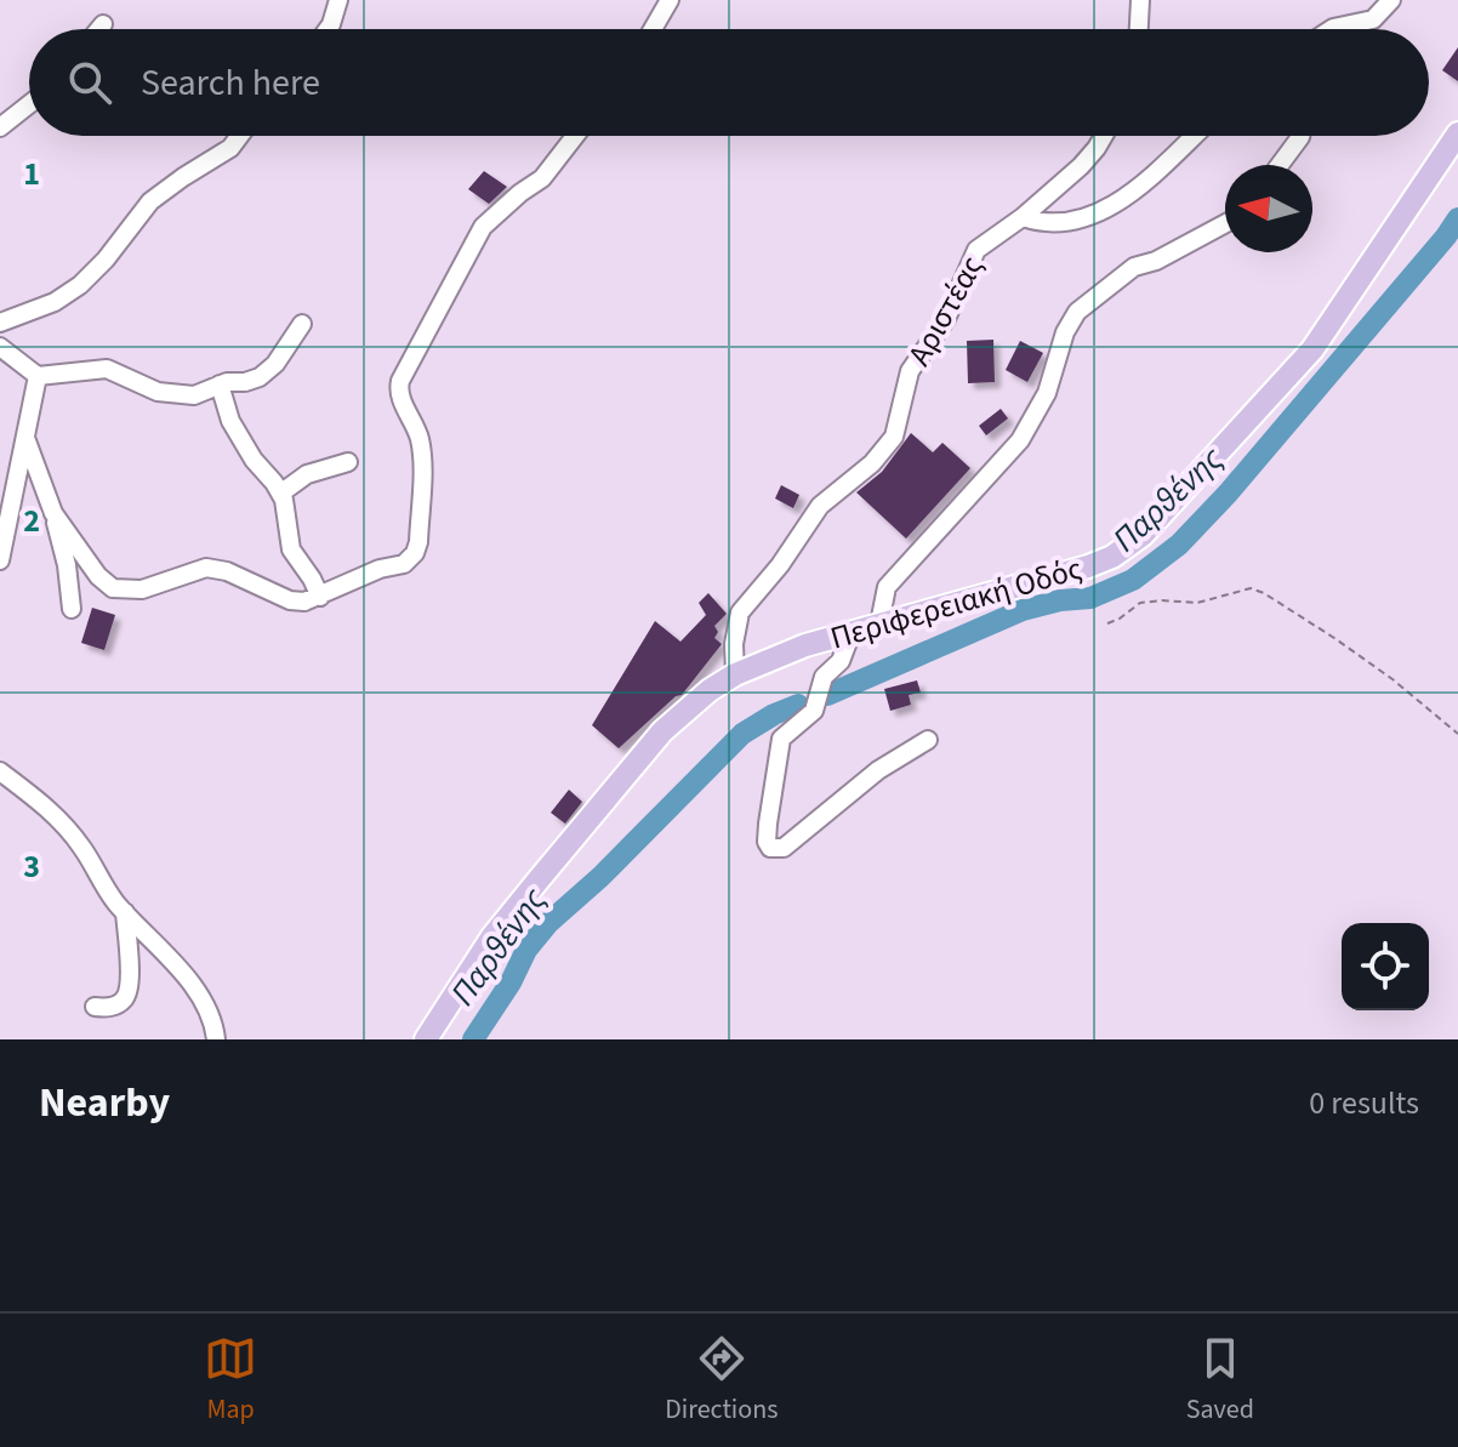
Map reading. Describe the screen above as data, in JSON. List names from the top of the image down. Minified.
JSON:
{"streets":{"main road":["Περιφερειακή Οδός"],"street":["Αριστέας"]},"crossings":[["Αριστέας","Περιφερειακή Οδός"]],"water":["Παρθένης"],"north":"left","page":{"search":"Search here","heading":["Nearby","0 results"],"nav":["Map","Directions","Saved"]},"grid":{"rows":["1","2","3"]}}
